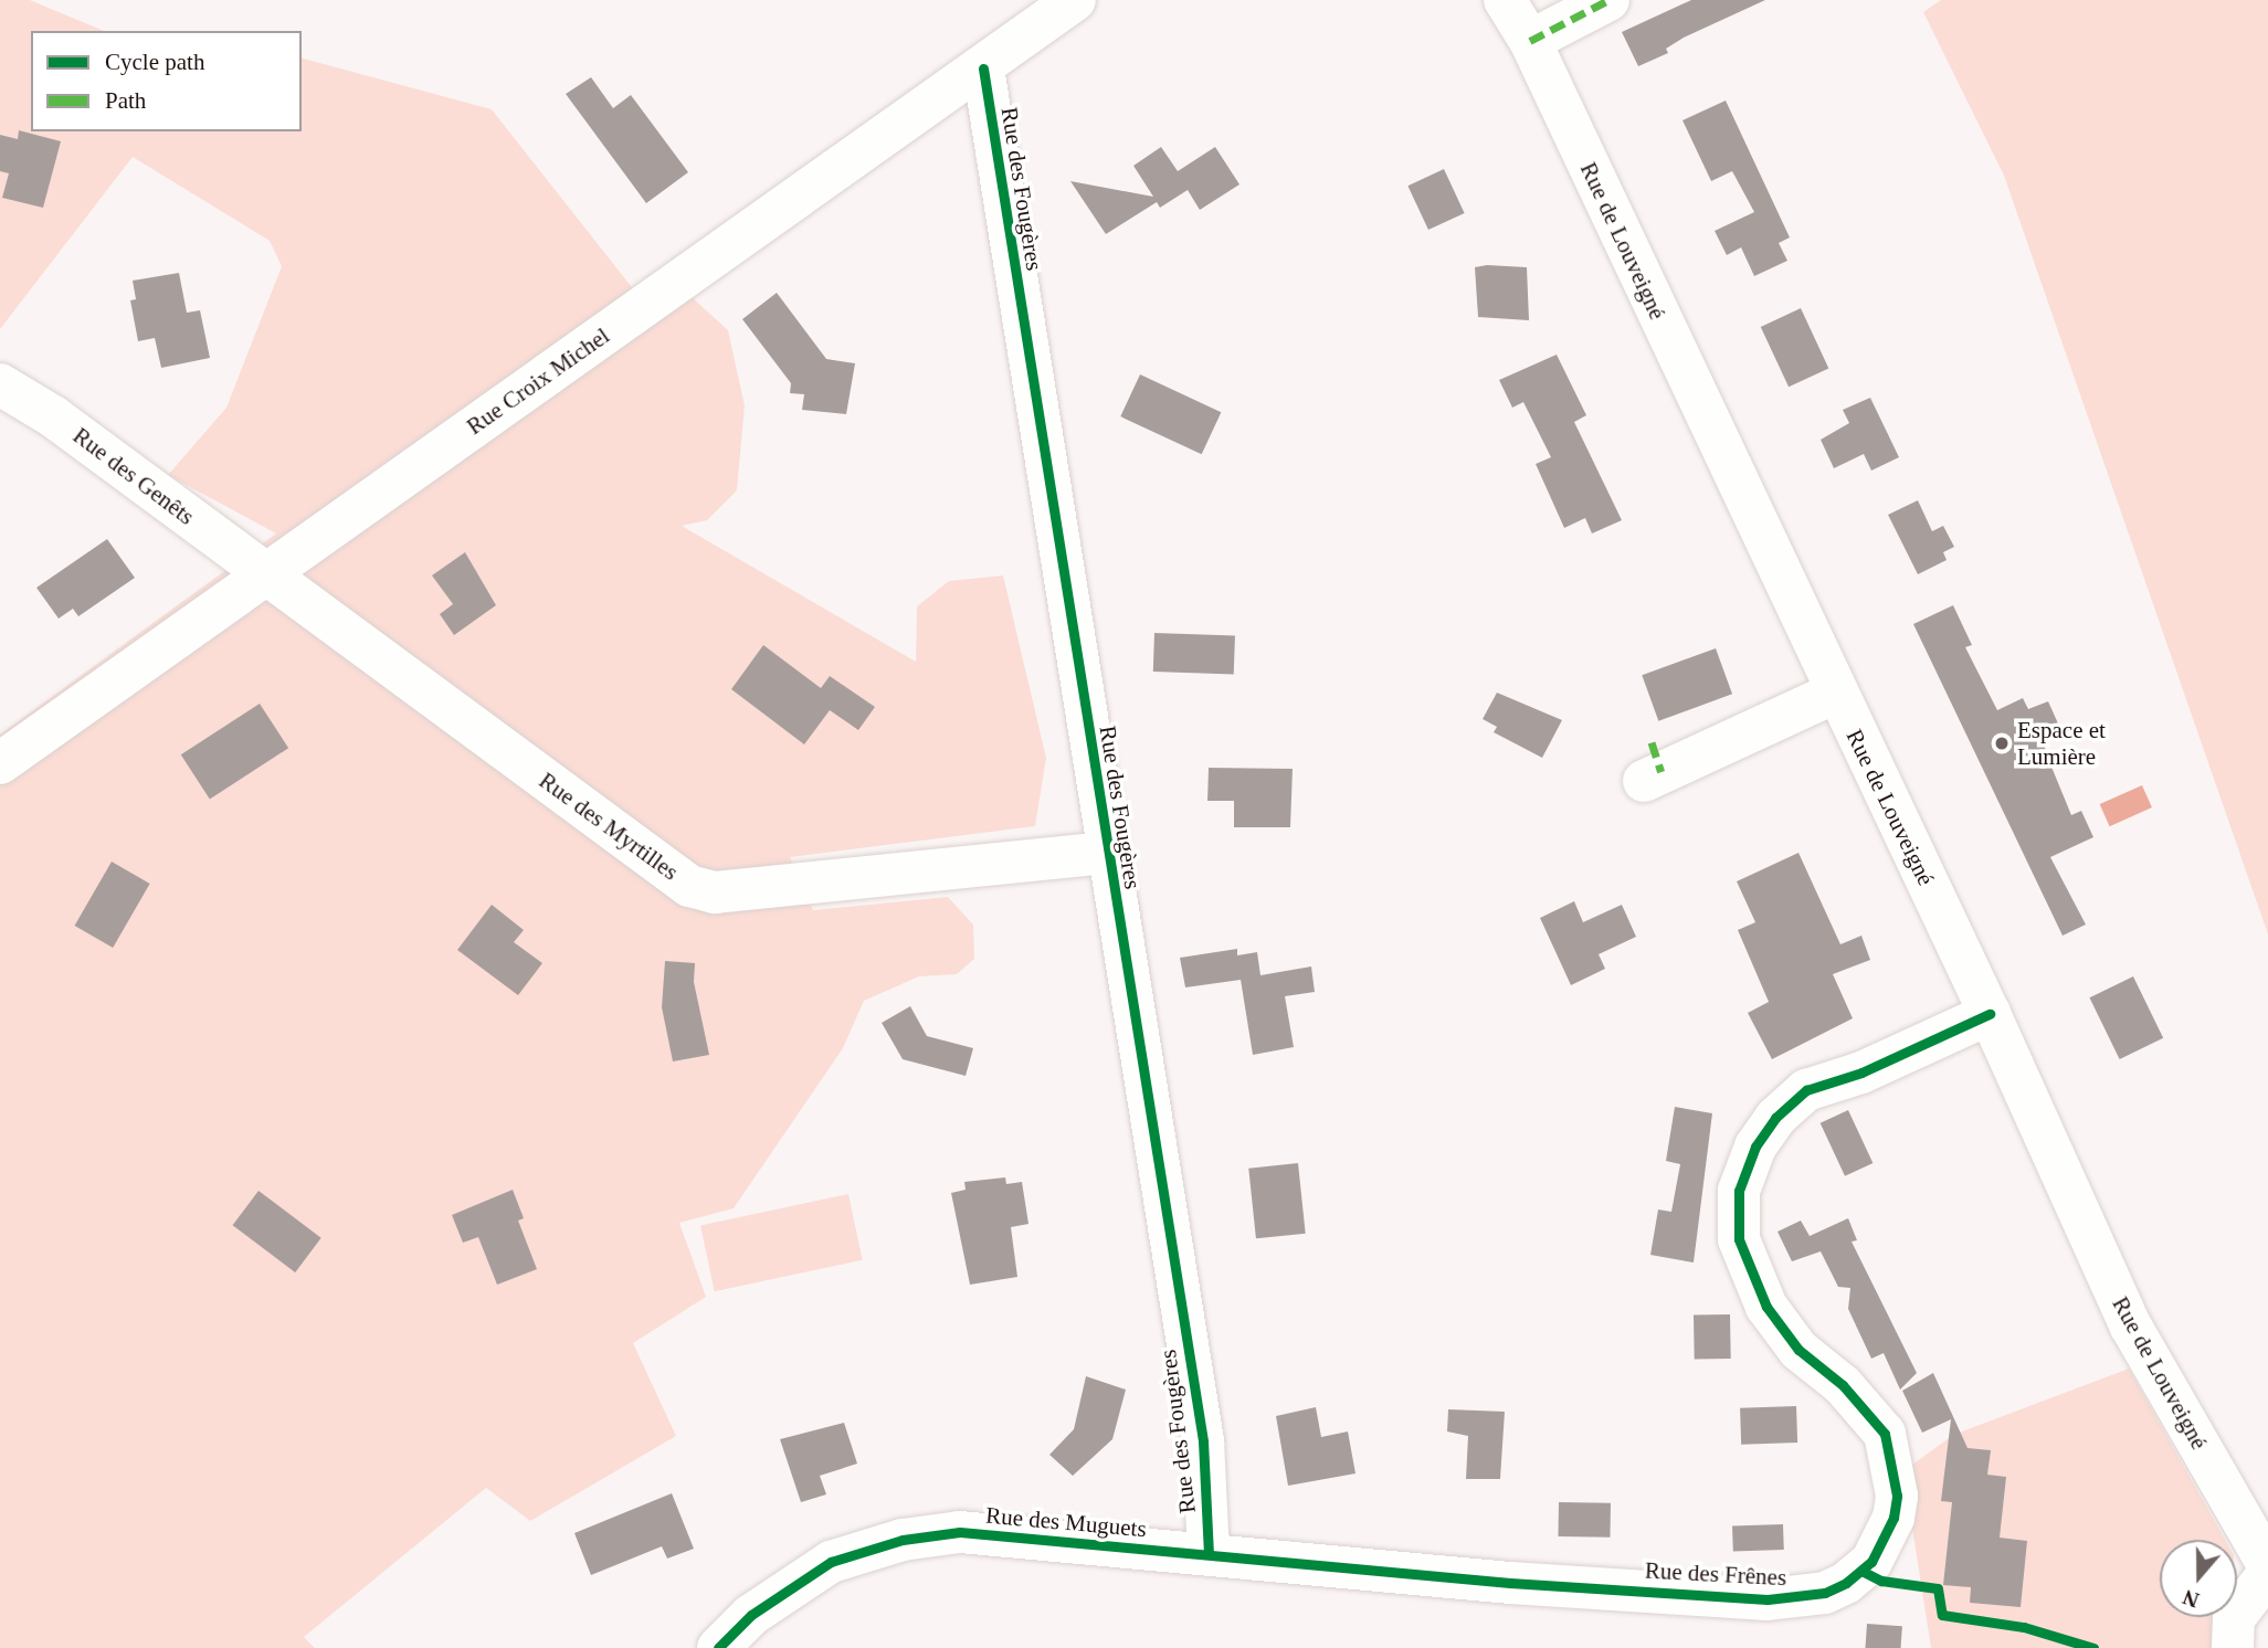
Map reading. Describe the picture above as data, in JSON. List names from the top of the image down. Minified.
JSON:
{"streets":{"street":["Rue des Fougères","Rue de Louveigné","Rue Croix Michel","Rue des Genêts","Rue des Myrtilles","Rue des Muguets","Rue des Frênes"]},"crossings":[["Rue des Fougères","Rue Croix Michel"],["Rue des Fougères","Rue des Myrtilles"],["Rue des Fougères","Rue des Muguets"],["Rue de Louveigné","Rue des Frênes"],["Rue Croix Michel","Rue des Genêts"],["Rue Croix Michel","Rue des Myrtilles"],["Rue des Genêts","Rue des Myrtilles"],["Rue des Muguets","Rue des Frênes"]],"places":["Espace et Lumière"],"legend":["Cycle path","Path"],"north":"bottom"}
